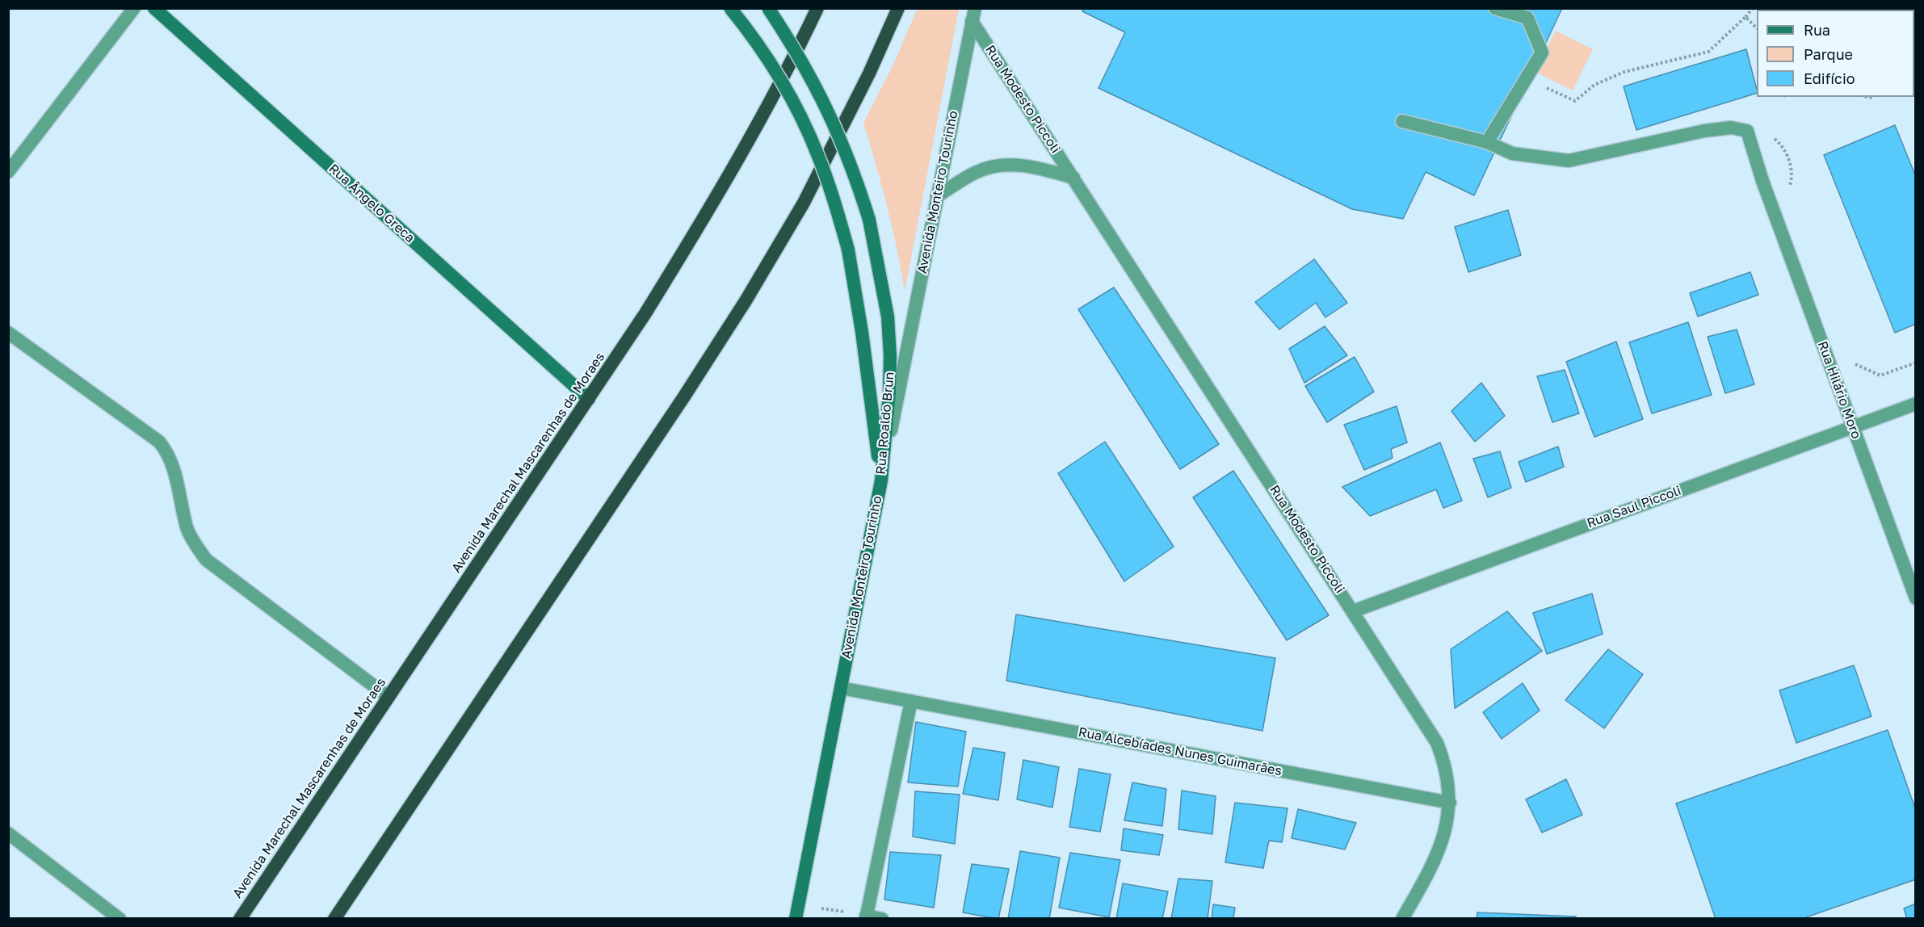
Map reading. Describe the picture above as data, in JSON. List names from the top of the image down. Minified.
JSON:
{"streets":{"highway":["Avenida Marechal Mascarenhas de Moraes"],"main road":["Avenida Monteiro Tourinho","Rua Ângelo Greca","Rua Roaldo Brun"],"street":["Rua Modesto Piccoli","Rua Hilário Moro","Rua Saul Piccoli","Rua Alcebíades Nunes Guimarães"]},"crossings":[["Rua Modesto Piccoli","Avenida Monteiro Tourinho"],["Rua Modesto Piccoli","Rua Saul Piccoli"],["Rua Modesto Piccoli","Rua Alcebíades Nunes Guimarães"],["Avenida Monteiro Tourinho","Rua Roaldo Brun"],["Avenida Monteiro Tourinho","Rua Alcebíades Nunes Guimarães"],["Rua Ângelo Greca","Avenida Marechal Mascarenhas de Moraes"],["Rua Hilário Moro","Rua Saul Piccoli"]],"legend":["Rua","Parque","Edifício"]}
